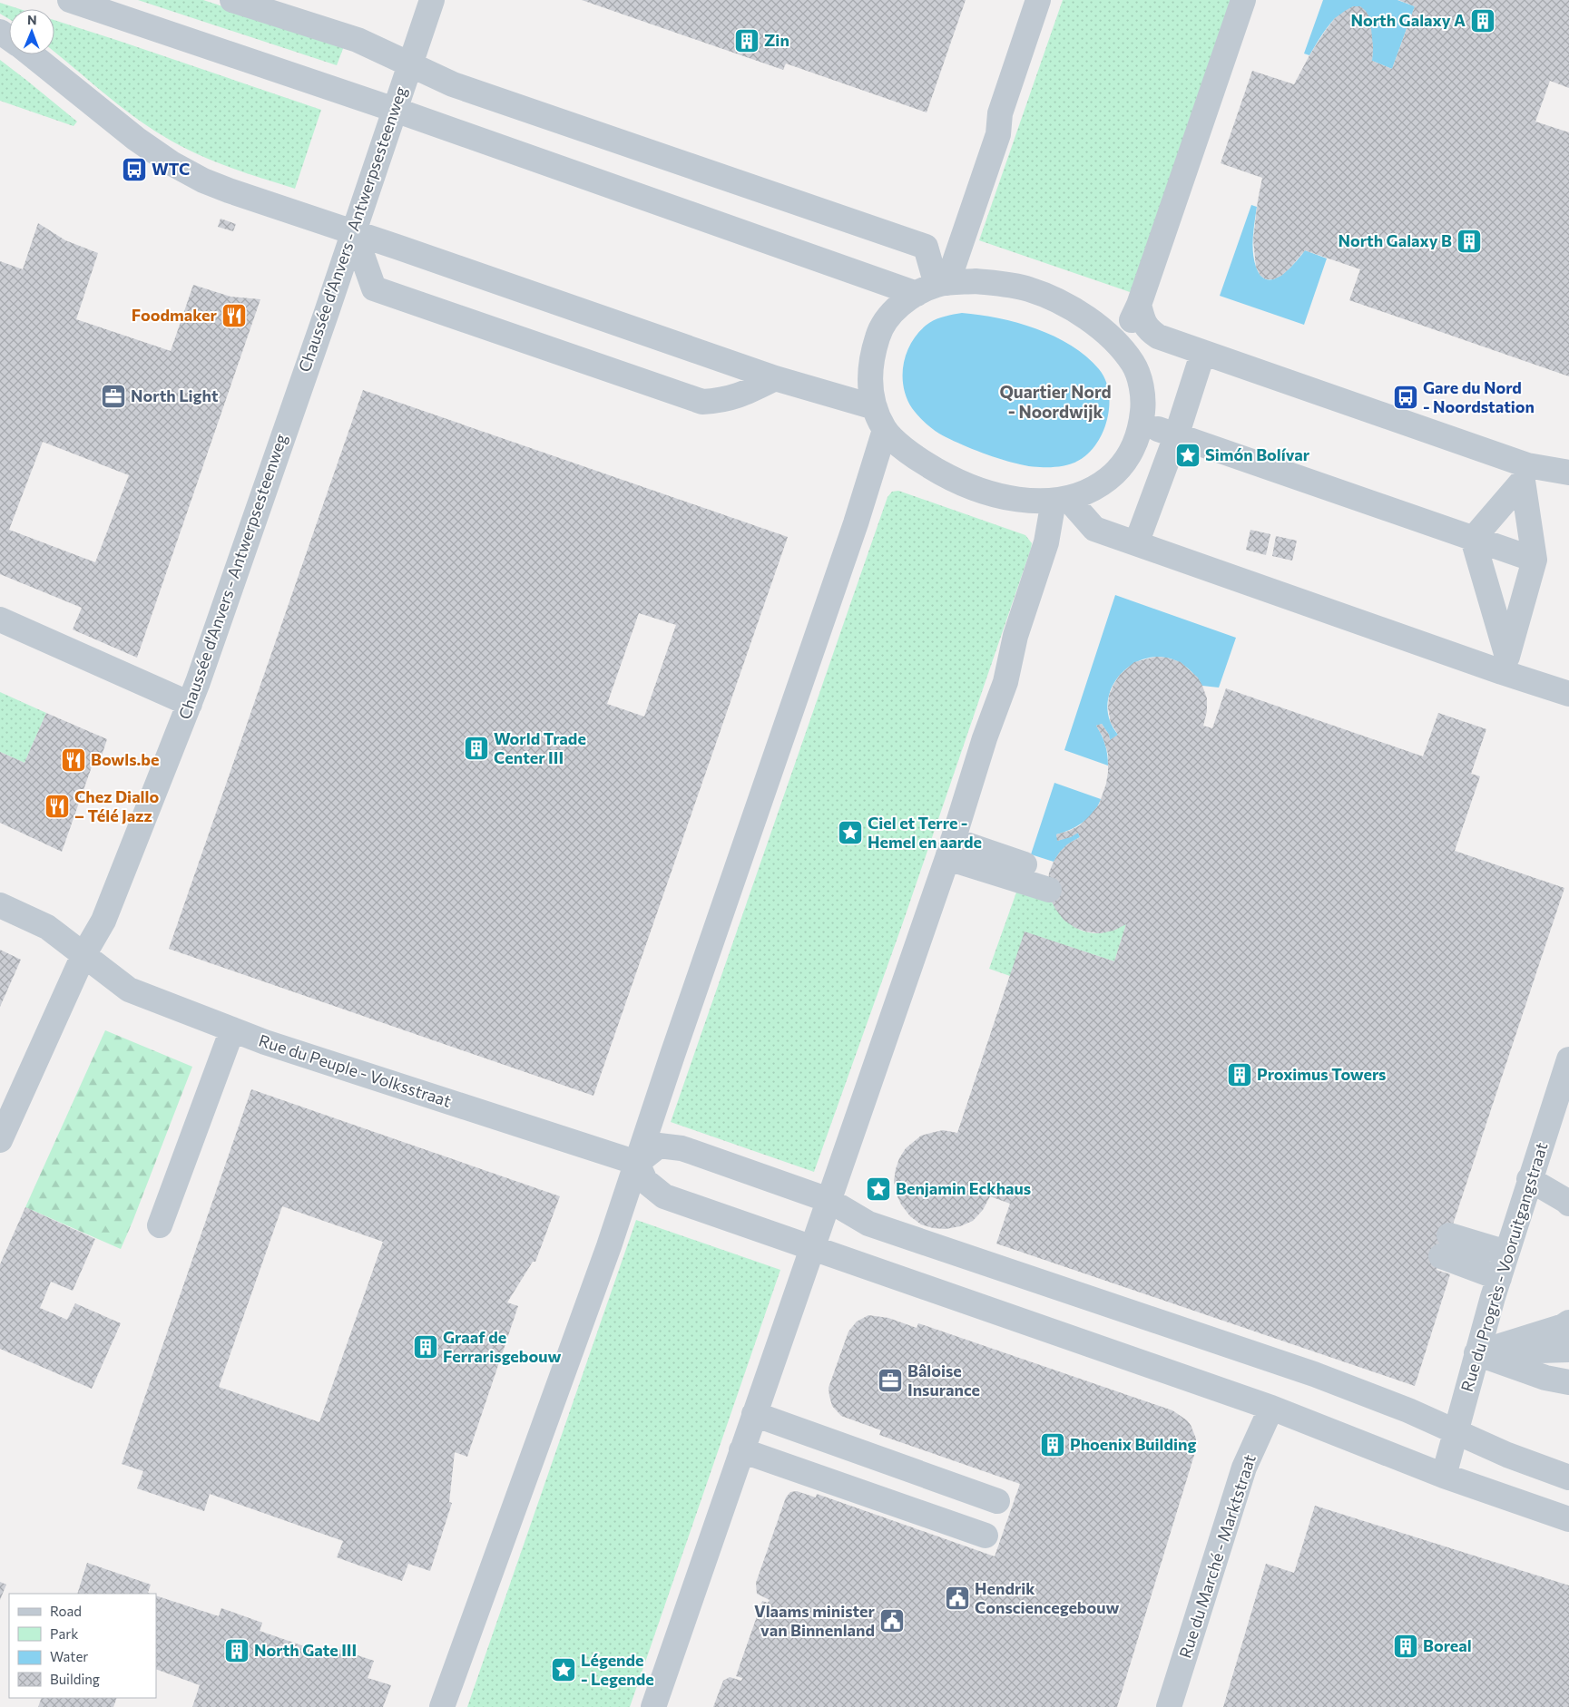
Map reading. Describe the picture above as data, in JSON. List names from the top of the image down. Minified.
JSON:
{"streets":{"street":["Chaussée d'Anvers - Antwerpsesteenweg","Rue du Peuple - Volksstraat","Rue du Progrès - Vooruitgangstraat","Rue du Marché - Marktstraat"]},"crossings":[["Chaussée d'Anvers - Antwerpsesteenweg","Rue du Peuple - Volksstraat"]],"districts":["Quartier Nord - Noordwijk"],"places":{"building":["North Galaxy A","Zin","North Galaxy B","World Trade Center III","Proximus Towers","Graaf de Ferrarisgebouw","Phoenix Building","Boreal","North Gate III"],"bus stop":["WTC","Gare du Nord - Noordstation"],"restaurant":["Foodmaker","Bowls.be","Chez Diallo – Télé Jazz"],"office":["North Light","Bâloise Insurance"],"place":["Simón Bolívar","Ciel et Terre - Hemel en aarde","Benjamin Eckhaus","Légende - Legende"],"public building":["Hendrik Consciencegebouw","Vlaams minister van Binnenland"]},"legend":["Road","Park","Water","Building"],"north":"top"}
